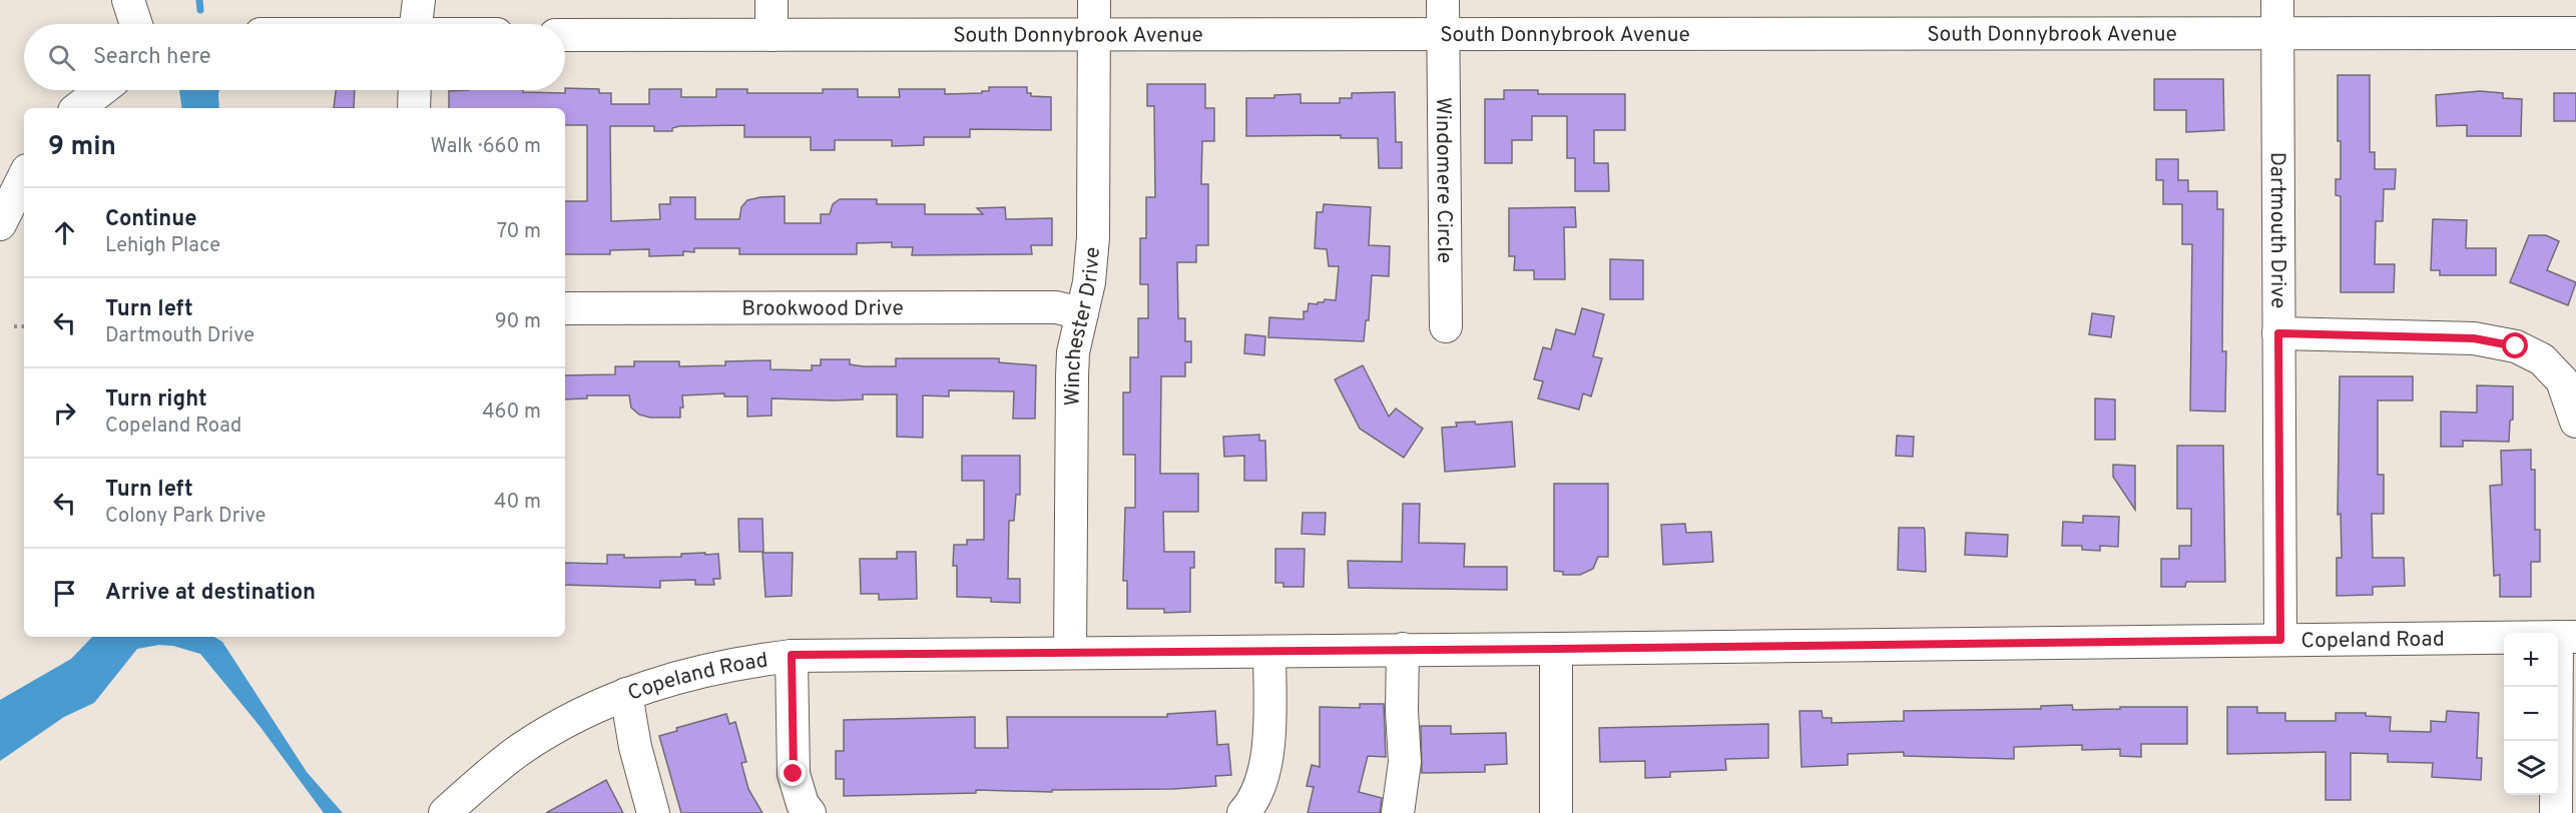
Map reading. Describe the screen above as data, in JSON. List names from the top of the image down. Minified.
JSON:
{"streets":{"street":["South Donnybrook Avenue","Windomere Circle","Dartmouth Drive","Brookwood Drive","Winchester Drive","Copeland Road"]},"crossings":[["South Donnybrook Avenue","Windomere Circle"],["South Donnybrook Avenue","Dartmouth Drive"],["South Donnybrook Avenue","Winchester Drive"],["Dartmouth Drive","Copeland Road"],["Brookwood Drive","Winchester Drive"],["Winchester Drive","Copeland Road"]],"page":{"search":"Search here","heading":["9 min","Walk · 660 m"],"list":[["Continue","Lehigh Place","70 m"],["Turn left","Dartmouth Drive","90 m"],["Turn right","Copeland Road","460 m"],["Turn left","Colony Park Drive","40 m"],"Arrive at destination"],"map_buttons":["+","−"]}}
